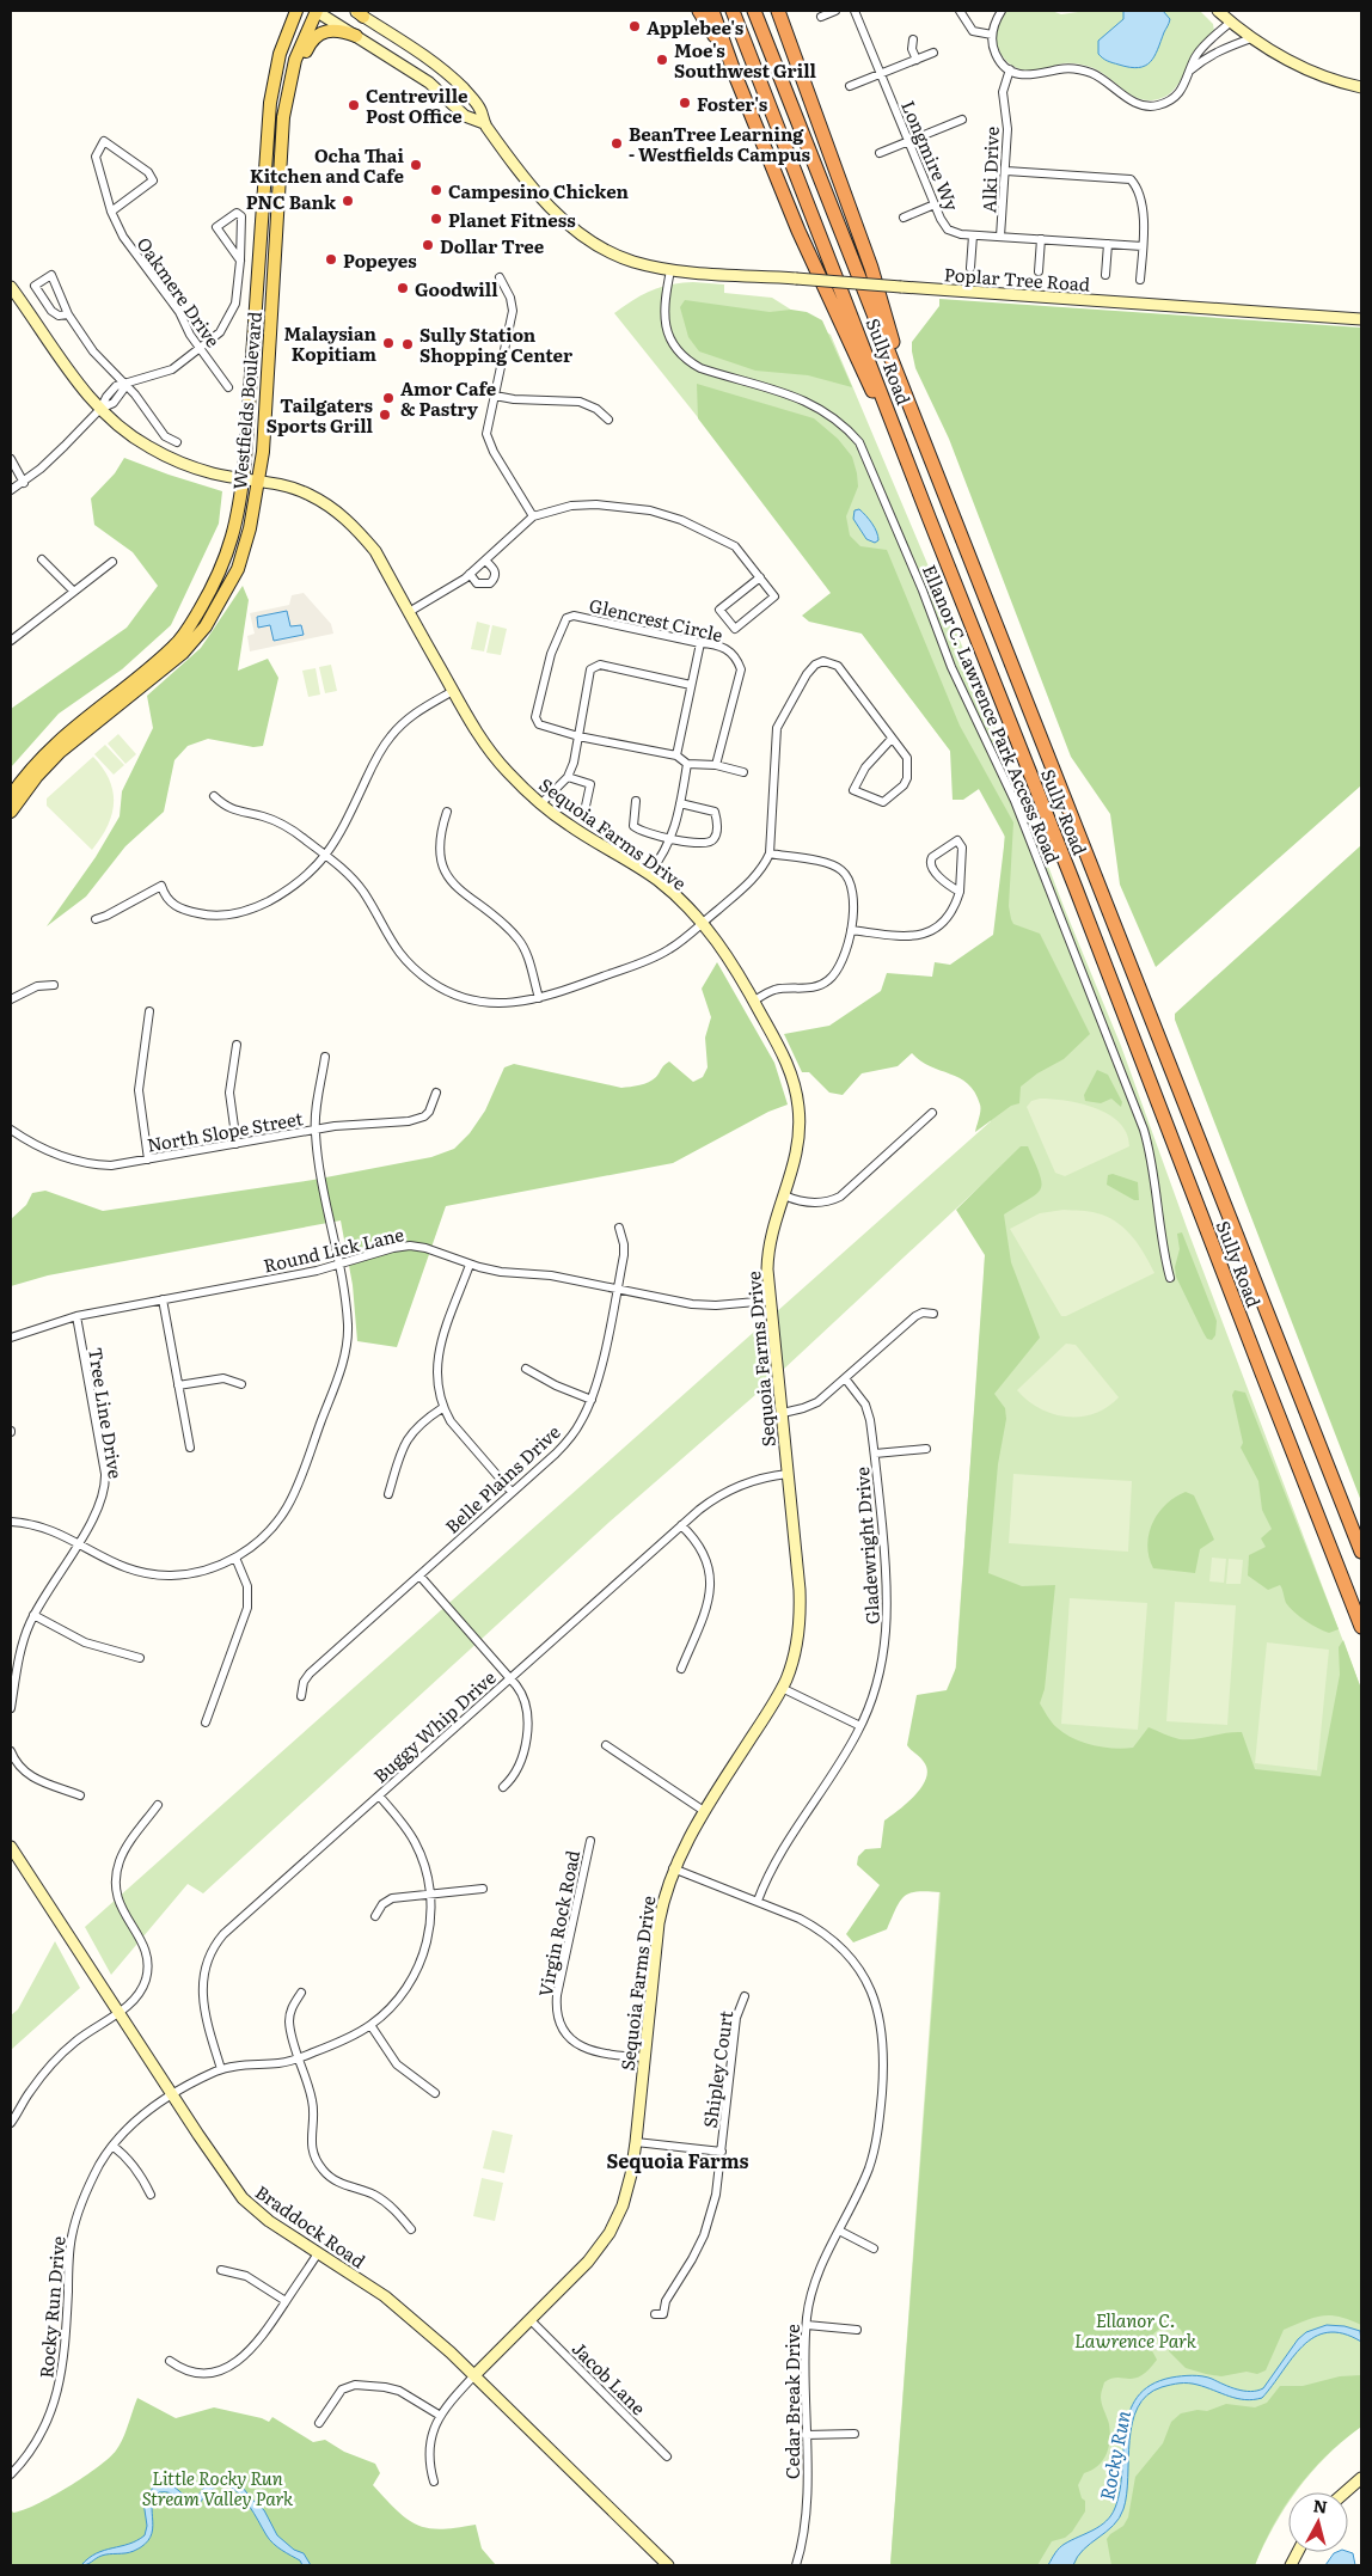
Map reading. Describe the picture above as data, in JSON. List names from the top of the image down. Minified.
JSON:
{"streets":{"highway":["Sully Road"],"main road":["Westfields Boulevard"],"street":["Longmire Wy","Alki Drive","Poplar Tree Road","Oakmere Drive","Glencrest Circle","Ellanor C. Lawrence Park Access Road","Sequoia Farms Drive","North Slope Street","Round Lick Lane","Tree Line Drive","Belle Plains Drive","Gladewright Drive","Buggy Whip Drive","Virgin Rock Road","Shipley Court","Braddock Road","Rocky Run Drive","Jacob Lane","Cedar Break Drive"]},"crossings":[["Longmire Wy","Alki Drive"],["Poplar Tree Road","Ellanor C. Lawrence Park Access Road"],["Westfields Boulevard","Sequoia Farms Drive"],["Sequoia Farms Drive","Round Lick Lane"],["Sequoia Farms Drive","Buggy Whip Drive"],["Sequoia Farms Drive","Virgin Rock Road"],["Sequoia Farms Drive","Braddock Road"],["Sequoia Farms Drive","Jacob Lane"],["Sequoia Farms Drive","Cedar Break Drive"],["Round Lick Lane","Tree Line Drive"],["Round Lick Lane","Belle Plains Drive"],["Gladewright Drive","Cedar Break Drive"],["Buggy Whip Drive","Rocky Run Drive"],["Braddock Road","Rocky Run Drive"]],"districts":["Sequoia Farms"],"water":["Rocky Run"],"parks":["Ellanor C. Lawrence Park","Little Rocky Run Stream Valley Park"],"places":["Applebee's","Moe's Southwest Grill","Foster's","Centreville Post Office","BeanTree Learning - Westfields Campus","Ocha Thai Kitchen and Cafe","Campesino Chicken","PNC Bank","Planet Fitness","Dollar Tree","Popeyes","Goodwill","Malaysian Kopitiam","Sully Station Shopping Center","Amor Cafe & Pastry","Tailgaters Sports Grill"],"north":"top"}
